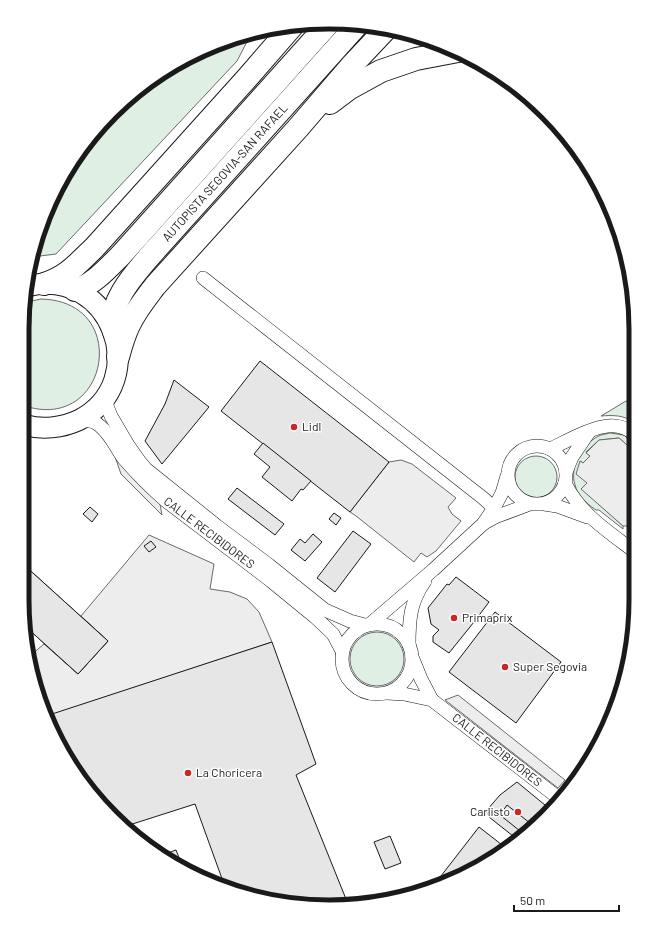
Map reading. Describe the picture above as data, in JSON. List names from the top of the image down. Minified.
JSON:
{"streets":{"highway":["AUTOPISTA SEGOVIA-SAN RAFAEL"],"street":["CALLE RECIBIDORES"]},"places":["Lidl","Primaprix","Super Segovia","La Choricera","Carlisto"],"scale_bar":"50 m"}
